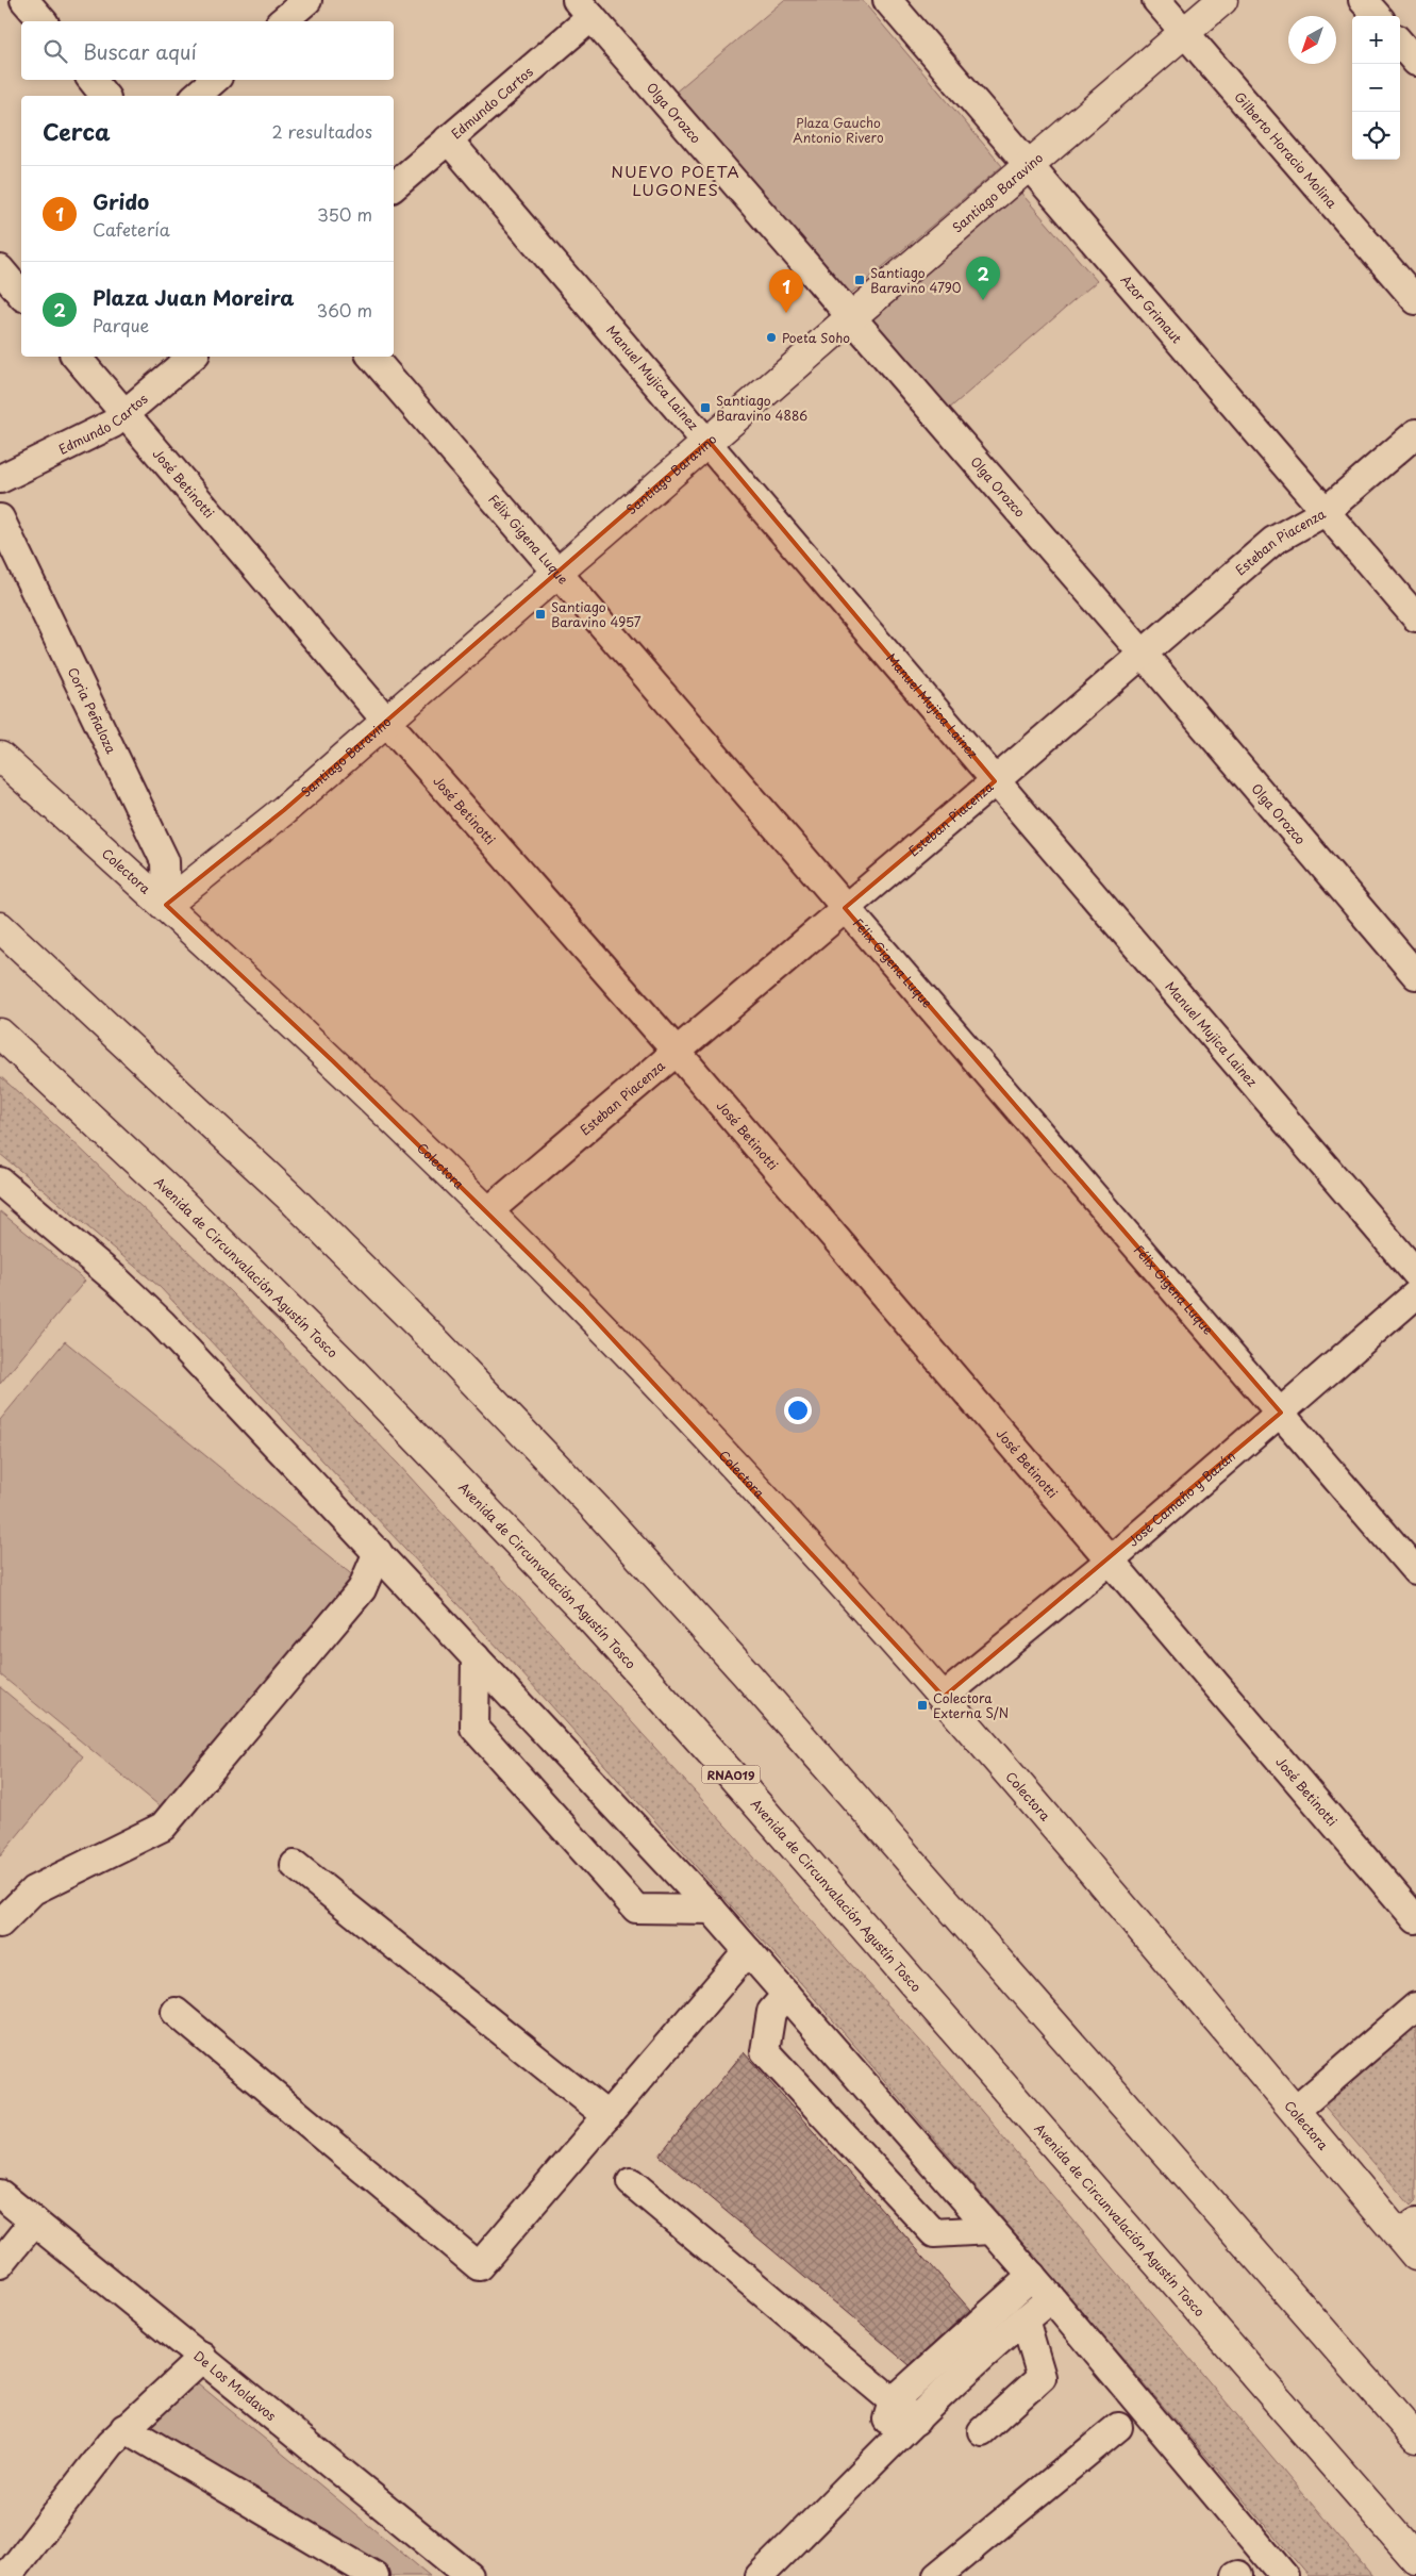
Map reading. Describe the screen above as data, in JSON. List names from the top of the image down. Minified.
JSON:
{"streets":{"main road":["Santiago Baravino","Colectora","Avenida de Circunvalación Agustín Tosco","RNA019"],"street":["Edmundo Cartos","Olga Orozco","Gilberto Horacio Molina","Azor Grimaut","Manuel Mujica Lainez","José Betinotti","Félix Gigena Luque","Esteban Piacenza","Coria Peñaloza","José Camaño y Bazán","De Los Moldavos"]},"crossings":[["Edmundo Cartos","Olga Orozco"],["Edmundo Cartos","Manuel Mujica Lainez"],["Edmundo Cartos","José Betinotti"],["Olga Orozco","Santiago Baravino"],["Olga Orozco","Esteban Piacenza"],["Gilberto Horacio Molina","Santiago Baravino"],["Santiago Baravino","Azor Grimaut"],["Santiago Baravino","Manuel Mujica Lainez"],["Santiago Baravino","José Betinotti"],["Santiago Baravino","Félix Gigena Luque"],["Santiago Baravino","Coria Peñaloza"],["Santiago Baravino","Colectora"],["Azor Grimaut","Esteban Piacenza"],["Manuel Mujica Lainez","Esteban Piacenza"],["José Betinotti","Esteban Piacenza"],["José Betinotti","José Camaño y Bazán"],["Félix Gigena Luque","Esteban Piacenza"],["Félix Gigena Luque","José Camaño y Bazán"],["Esteban Piacenza","Colectora"],["Coria Peñaloza","Colectora"],["Colectora","José Camaño y Bazán"]],"districts":["NUEVO POETA LUGONES"],"parks":["Plaza Gaucho Antonio Rivero"],"places":{"transit":["Santiago Baravino 4790","Santiago Baravino 4886","Santiago Baravino 4957","Colectora Externa S/N"],"other":["Poeta Soho"]},"north":"bottom left","page":{"map_buttons":["+","−"],"search":"Buscar aquí","heading":["Cerca","2 resultados"],"list":[{"mark":"1","name":"Grido","note":"Cafetería","value":"350 m"},{"mark":"2","name":"Plaza Juan Moreira","note":"Parque","value":"360 m"}],"pins":["2","1"]}}
